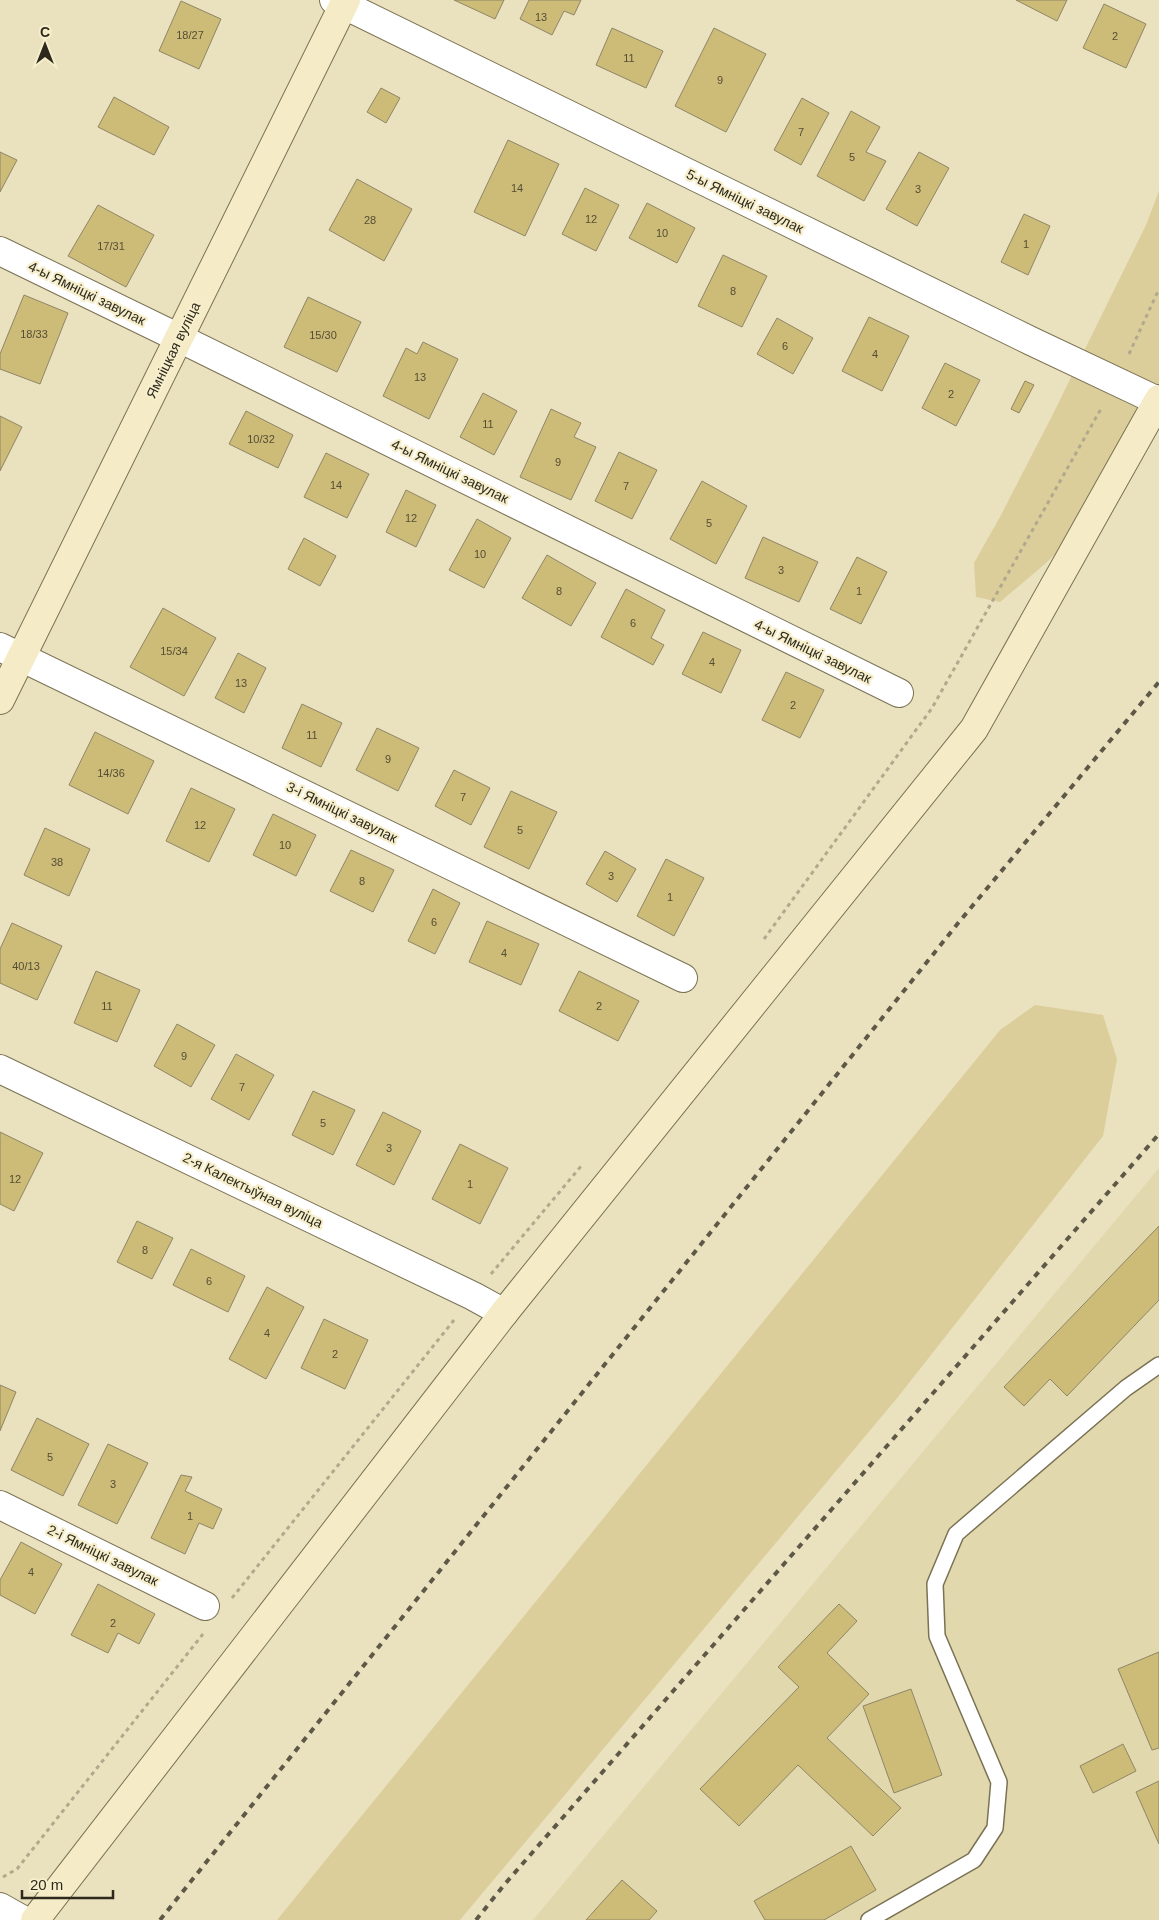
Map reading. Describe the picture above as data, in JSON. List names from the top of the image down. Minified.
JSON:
{"streets":{"main road":["Ямніцкая вуліца"],"street":["5-ы Ямніцкі завулак","4-ы Ямніцкі завулак","3-і Ямніцкі завулак","2-я Калектыўная вуліца","2-і Ямніцкі завулак"]},"crossings":[["5-ы Ямніцкі завулак","Ямніцкая вуліца"],["4-ы Ямніцкі завулак","Ямніцкая вуліца"],["Ямніцкая вуліца","3-і Ямніцкі завулак"]],"house_numbers":["13","18/27","2","11","9","7","5","14","3","12","28","10","1","17/31","8","18/33","15/30","6","4","13","2","11","10/32","9","14","7","12","5","10","3","8","1","6","15/34","4","13","2","11","9","14/36","7","12","5","10","38","3","8","1","6","4","40/13","11","2","9","7","5","3","12","1","8","6","4","2","5","3","1","4","2"],"scale_bar":"20 m","north":"top"}
